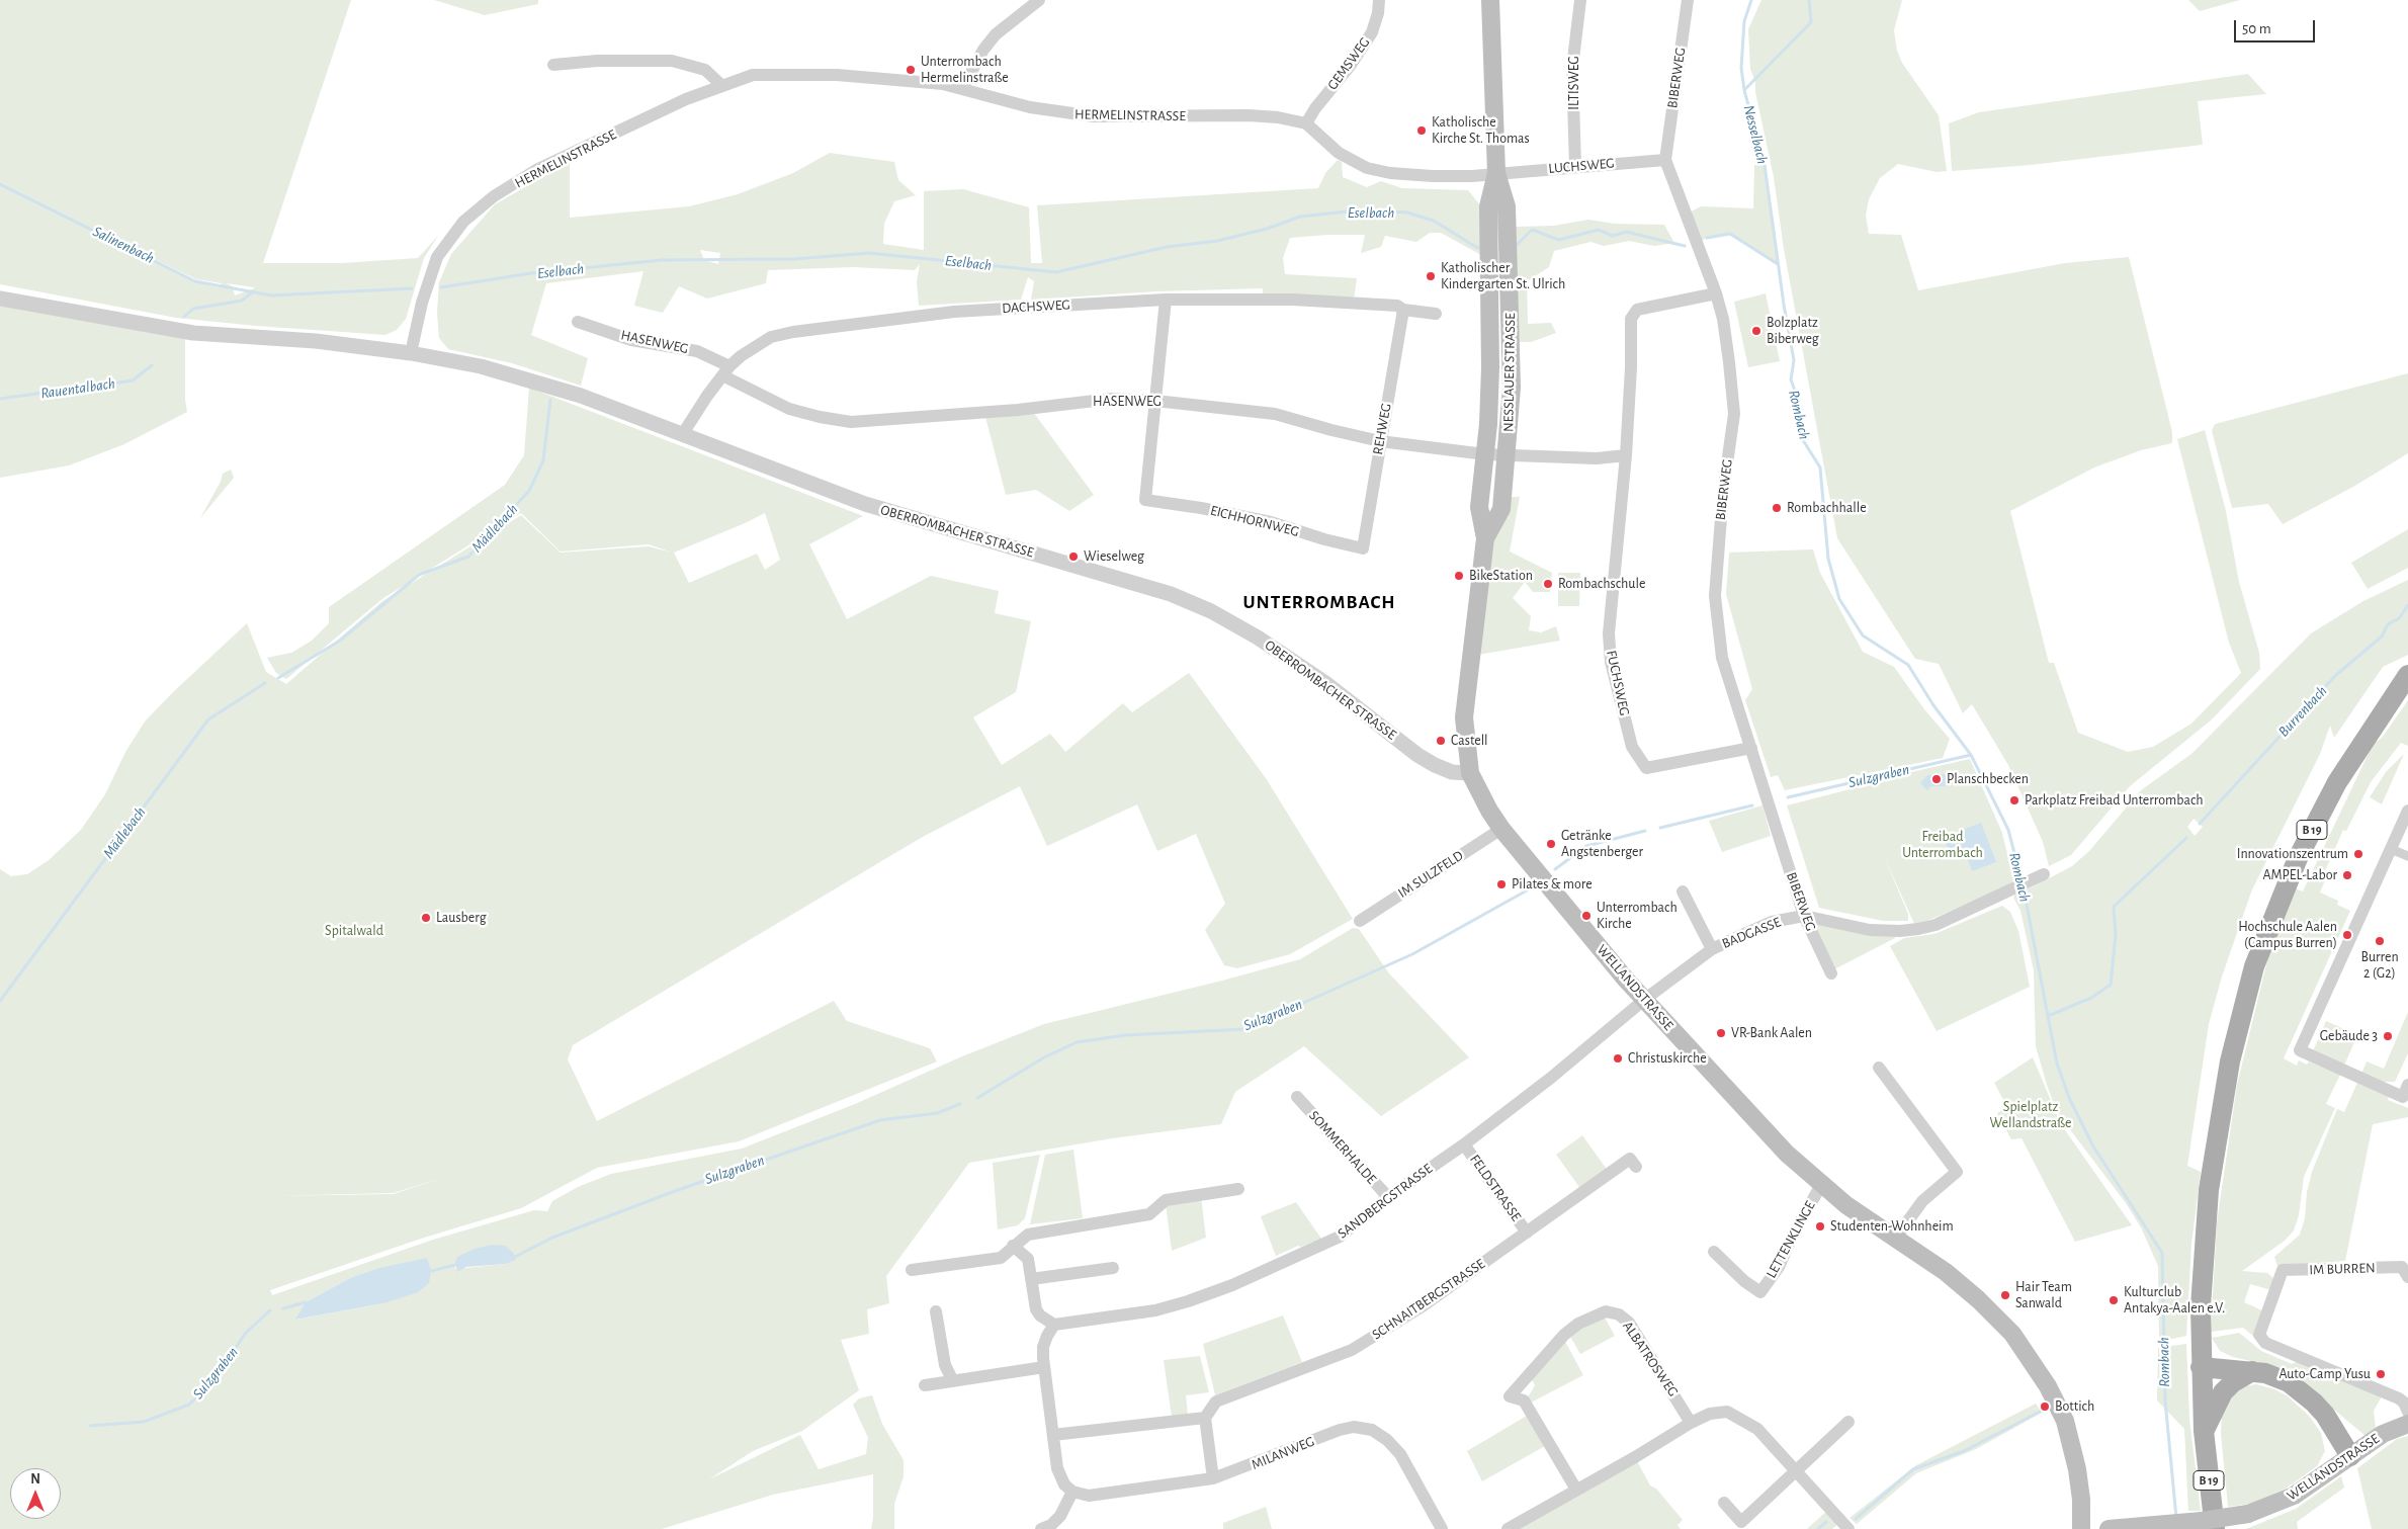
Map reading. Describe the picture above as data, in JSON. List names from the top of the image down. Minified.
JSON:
{"streets":{"main road":["NESSLAUER STRASSE","B 19","WELLANDSTRASSE"],"street":["GEMSWEG","BIBERWEG","ILTISWEG","HERMELINSTRASSE","LUCHSWEG","DACHSWEG","HASENWEG","REHWEG","EICHHORNWEG","OBERROMBACHER STRASSE","FUCHSWEG","IM SULZFELD","BADGASSE","SOMMERHALDE","FELDSTRASSE","SANDBERGSTRASSE","LETTENKLINGE","IM BURREN","SCHNAITBERGSTRASSE","ALBATROSWEG","MILANWEG"]},"crossings":[["GEMSWEG","HERMELINSTRASSE"],["BIBERWEG","LUCHSWEG"],["BIBERWEG","FUCHSWEG"],["BIBERWEG","BADGASSE"],["ILTISWEG","LUCHSWEG"],["HERMELINSTRASSE","LUCHSWEG"],["HERMELINSTRASSE","NESSLAUER STRASSE"],["HERMELINSTRASSE","OBERROMBACHER STRASSE"],["LUCHSWEG","NESSLAUER STRASSE"],["DACHSWEG","HASENWEG"],["DACHSWEG","REHWEG"],["DACHSWEG","OBERROMBACHER STRASSE"],["HASENWEG","NESSLAUER STRASSE"],["HASENWEG","REHWEG"],["HASENWEG","EICHHORNWEG"],["NESSLAUER STRASSE","OBERROMBACHER STRASSE"],["NESSLAUER STRASSE","WELLANDSTRASSE"],["REHWEG","EICHHORNWEG"],["OBERROMBACHER STRASSE","WELLANDSTRASSE"],["IM SULZFELD","WELLANDSTRASSE"],["BADGASSE","WELLANDSTRASSE"],["BADGASSE","SANDBERGSTRASSE"],["WELLANDSTRASSE","SANDBERGSTRASSE"],["WELLANDSTRASSE","LETTENKLINGE"],["SOMMERHALDE","SANDBERGSTRASSE"],["FELDSTRASSE","SANDBERGSTRASSE"],["FELDSTRASSE","SCHNAITBERGSTRASSE"]],"districts":["UNTERROMBACH"],"water":["Nesselbach","Eselbach","Salinenbach","Rauentalbach","Rombach","Mädlebach","Burrenbach","Sulzgraben"],"parks":["Freibad Unterrombach","Spitalwald","Spielplatz Wellandstraße"],"places":["Unterrombach Hermelinstraße","Katholische Kirche St. Thomas","Katholischer Kindergarten St. Ulrich","Bolzplatz Biberweg","Rombachhalle","Wieselweg","BikeStation","Rombachschule","Castell","Planschbecken","Parkplatz Freibad Unterrombach","Getränke Angstenberger","Innovationszentrum","AMPEL-Labor","Pilates & more","Unterrombach Kirche","Lausberg","Hochschule Aalen (Campus Burren)","Burren 2 (G2)","VR-Bank Aalen","Gebäude 3","Christuskirche","Studenten-Wohnheim","Hair Team Sanwald","Kulturclub Antakya-Aalen e.V.","Auto-Camp Yusu","Bottich"],"scale_bar":"50 m","north":"top"}
